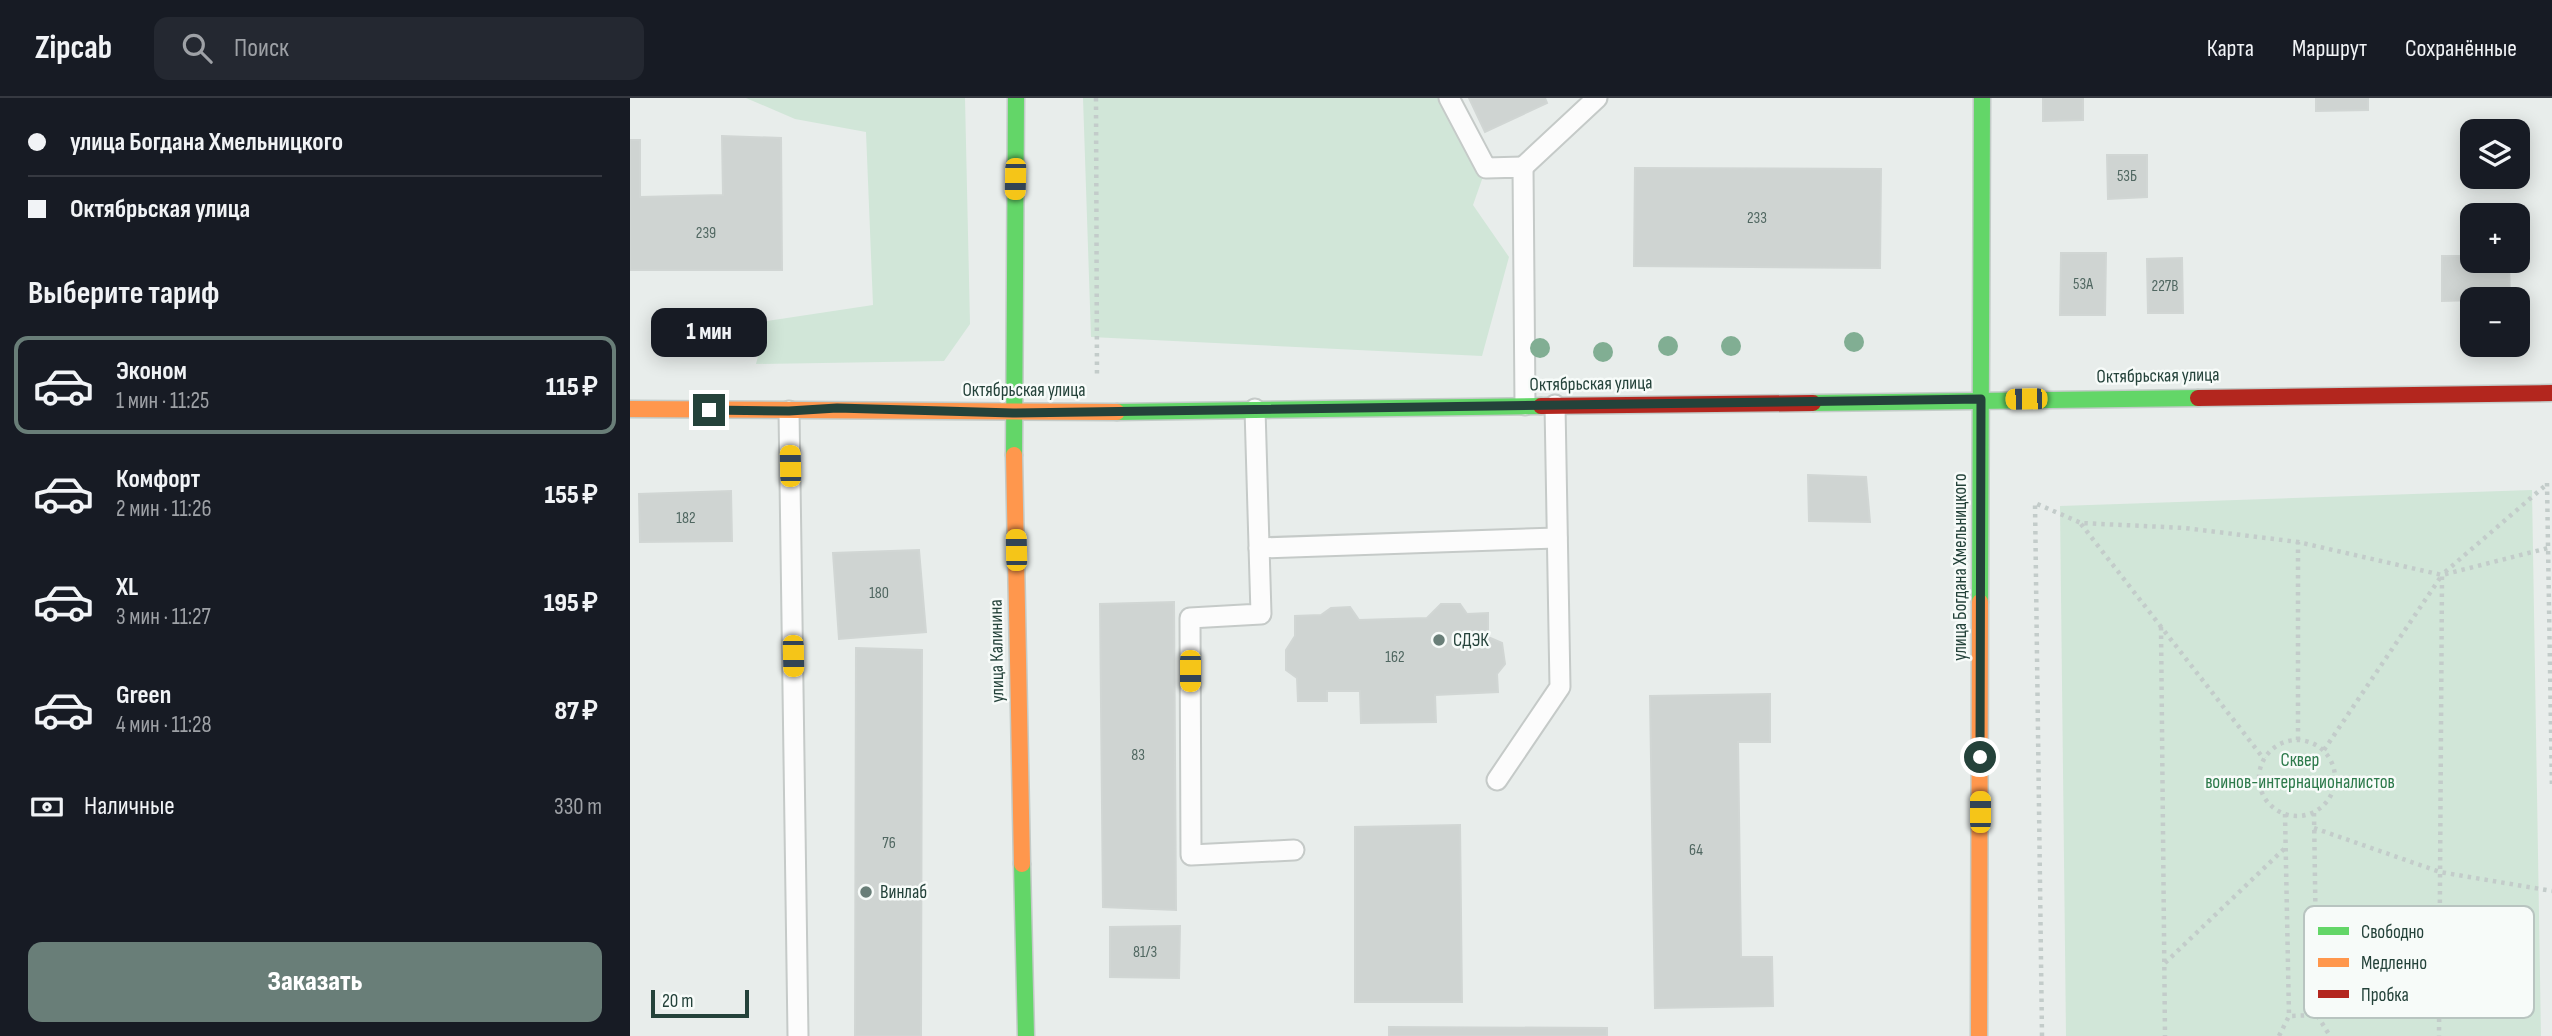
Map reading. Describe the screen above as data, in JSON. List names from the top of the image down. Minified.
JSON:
{"streets":{"main road":["Октябрьская улица","улица Богдана Хмельницкого","улица Калинина"]},"crossings":[["Октябрьская улица","улица Богдана Хмельницкого"],["Октябрьская улица","улица Калинина"]],"parks":["Сквер воинов-интернационалистов"],"places":["СДЭК","Винлаб"],"house_numbers":["53Б","233","239","53А","227В","182","180","162","83","76","64","81/3"],"legend":["Свободно","Медленно","Пробка"],"scale_bar":"20 m","page":{"header":"Zipcab","search":"Поиск","nav":["Карта","Маршрут","Сохранённые"],"banner":["улица Богдана Хмельницкого","Октябрьская улица"],"map_buttons":["+","−"],"heading":"Выберите тариф","bubble":"1 мин","list":[{"name":"Эконом","note":"1 мин · 11:25","value":"115 ₽"},{"name":"Комфорт","note":"2 мин · 11:26","value":"155 ₽"},{"name":"XL","note":"3 мин · 11:27","value":"195 ₽"},{"name":"Green","note":"4 мин · 11:28","value":"87 ₽"}],"pay":["Наличные","330 m"],"buttons":"Заказать","scale":"20 m"}}
